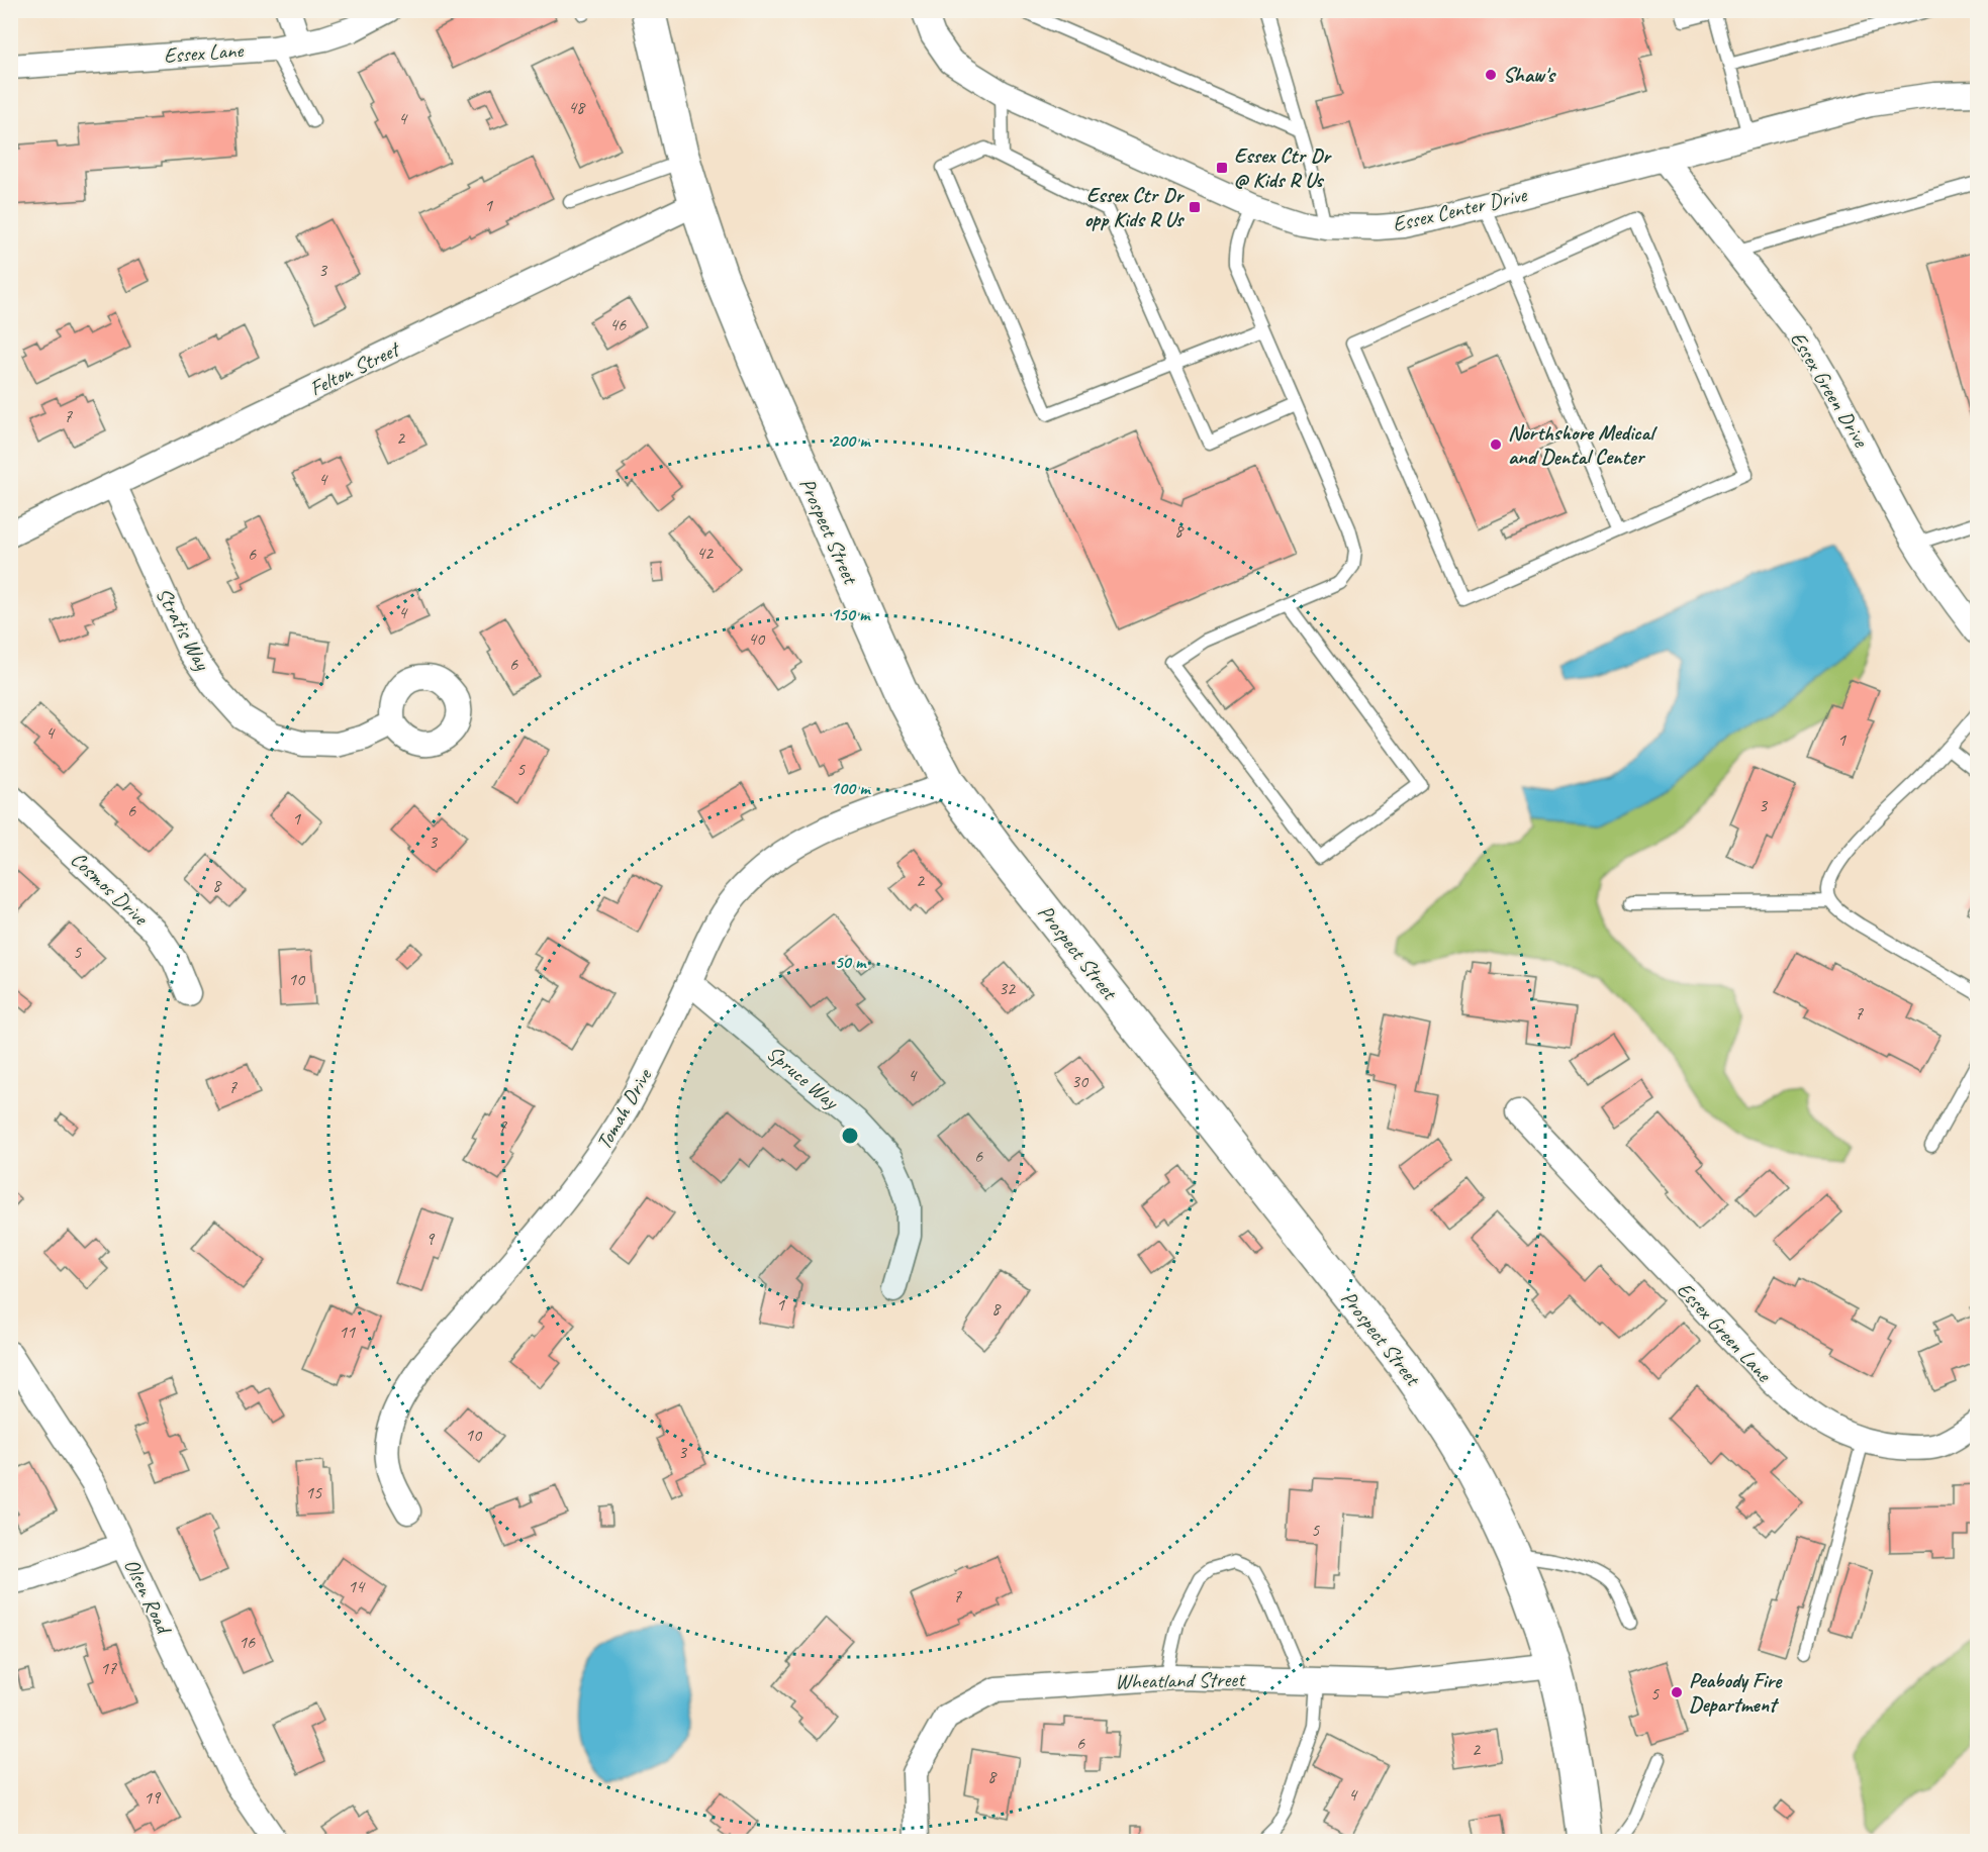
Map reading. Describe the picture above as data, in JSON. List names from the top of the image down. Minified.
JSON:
{"streets":{"street":["Essex Lane","Essex Center Drive","Felton Street","Essex Green Drive","Prospect Street","Stratis Way","Cosmos Drive","Spruce Way","Tomah Drive","Essex Green Lane","Olsen Road","Wheatland Street"]},"crossings":[["Essex Center Drive","Essex Green Drive"],["Felton Street","Prospect Street"],["Felton Street","Stratis Way"],["Prospect Street","Tomah Drive"],["Prospect Street","Wheatland Street"],["Spruce Way","Tomah Drive"]],"places":{"other":["Shaw's","Northshore Medical and Dental Center","Peabody Fire Department"],"transit":["Essex Ctr Dr @ Kids R Us","Essex Ctr Dr opp Kids R Us"]},"house_numbers":["48","4","1","3","46","7","2","4","8","42","6","4","40","6","4","1","5","3","6","1","3","2","8","5","10","32","7","4","30","7","7","6","9","1","8","11","10","3","15","5","14","7","16","17","5","6","2","8","4","19"],"rings":["200 m","150 m","100 m","50 m"]}
